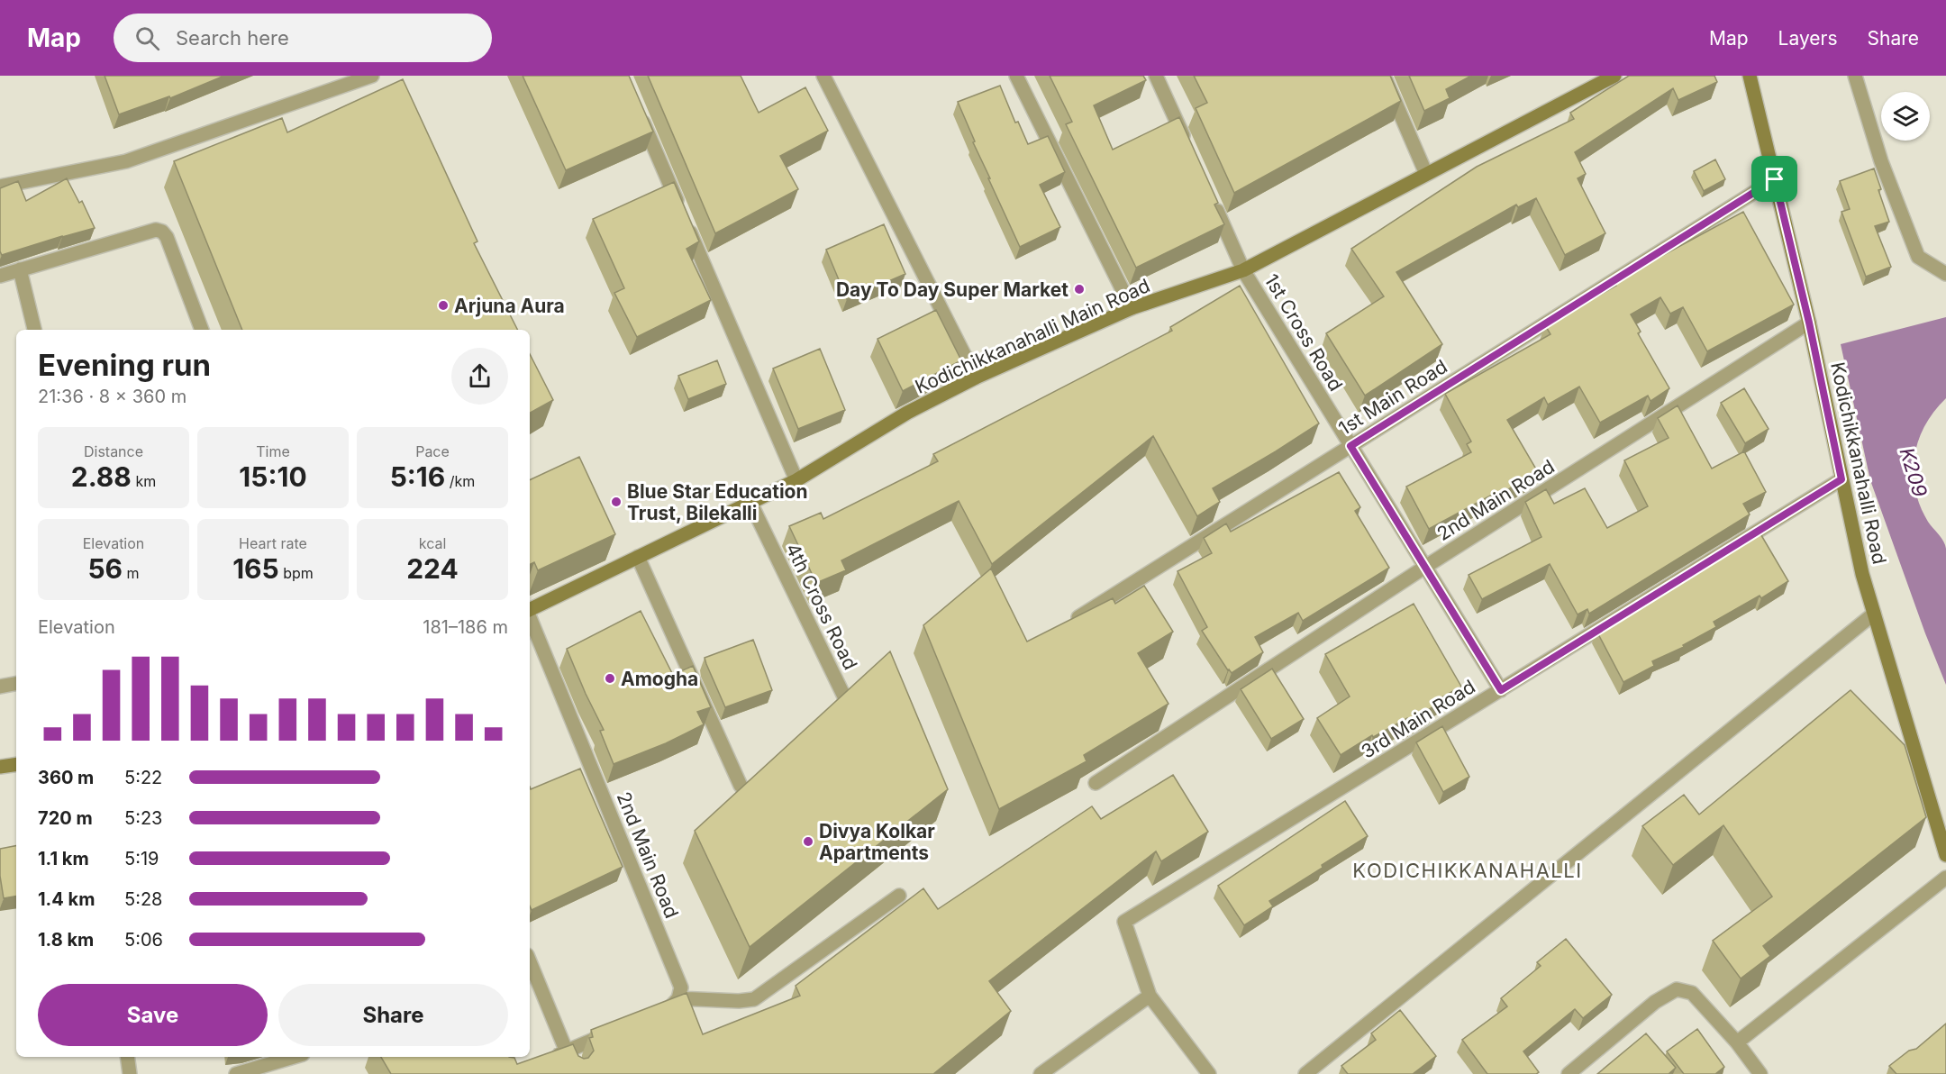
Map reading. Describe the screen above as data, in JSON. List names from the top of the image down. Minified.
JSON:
{"streets":{"street":["1st Cross Road","Kodichikkanahalli Main Road","1st Main Road","Kodichikkanahalli Road","2nd Main Road","4th Cross Road","3rd Main Road"]},"crossings":[["1st Cross Road","Kodichikkanahalli Main Road"],["1st Cross Road","1st Main Road"],["1st Cross Road","2nd Main Road"],["1st Cross Road","3rd Main Road"],["Kodichikkanahalli Main Road","4th Cross Road"],["1st Main Road","Kodichikkanahalli Road"],["Kodichikkanahalli Road","2nd Main Road"],["Kodichikkanahalli Road","3rd Main Road"]],"districts":["KODICHIKKANAHALLI"],"water":["K209"],"places":["Day To Day Super Market","Arjuna Aura","Blue Star Education Trust, Bilekalli","Amogha","Divya Kolkar Apartments"],"page":{"header":"Map","search":"Search here","nav":["Map","Layers","Share"],"heading":["Evening run","21:36 · 8 × 360 m"],"stats":[["Distance","2.88 km"],["Time","15:10"],["Pace","5:16 /km"],["Elevation","56 m"],["Heart rate","165 bpm"],["kcal","224"]],"chart":["Elevation","181–186 m"],"list":[{"name":"360 m","note":"5:22"},{"name":"720 m","note":"5:23"},{"name":"1.1 km","note":"5:19"},{"name":"1.4 km","note":"5:28"},{"name":"1.8 km","note":"5:06"}],"buttons":["Save","Share"]}}
